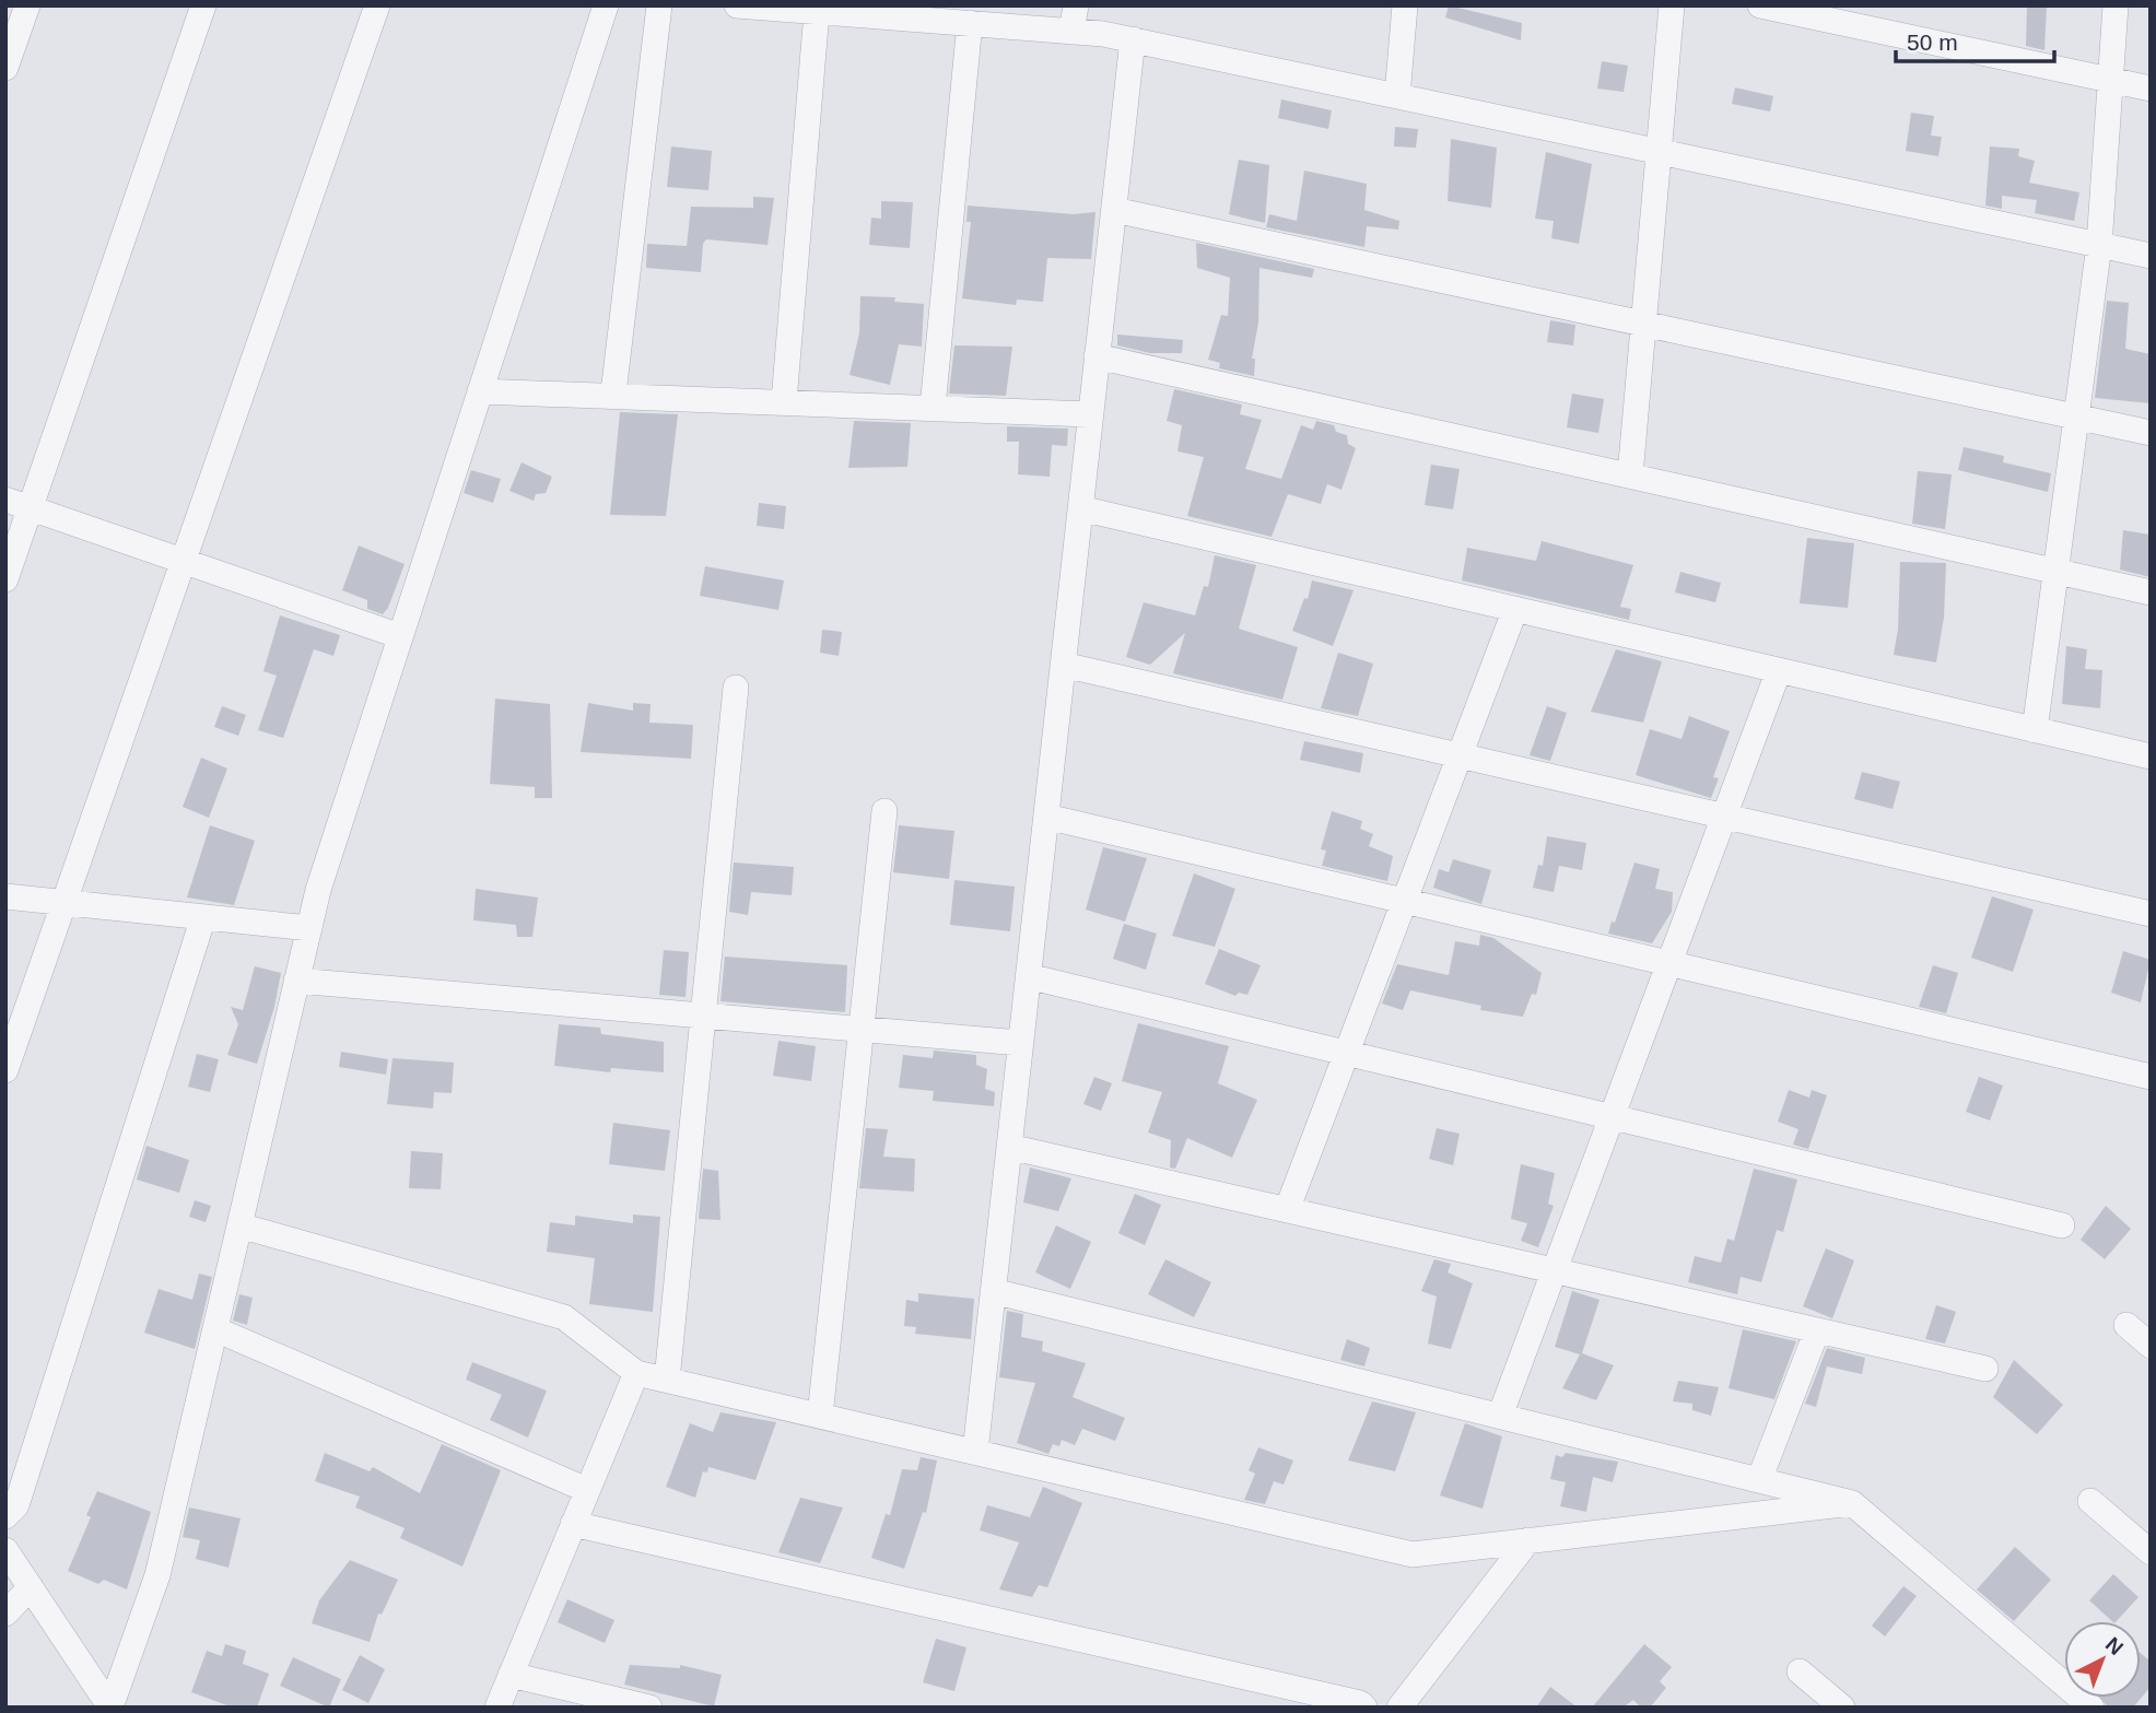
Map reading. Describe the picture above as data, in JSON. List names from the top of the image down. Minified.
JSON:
{"scale_bar":"50 m","north":"top right"}
